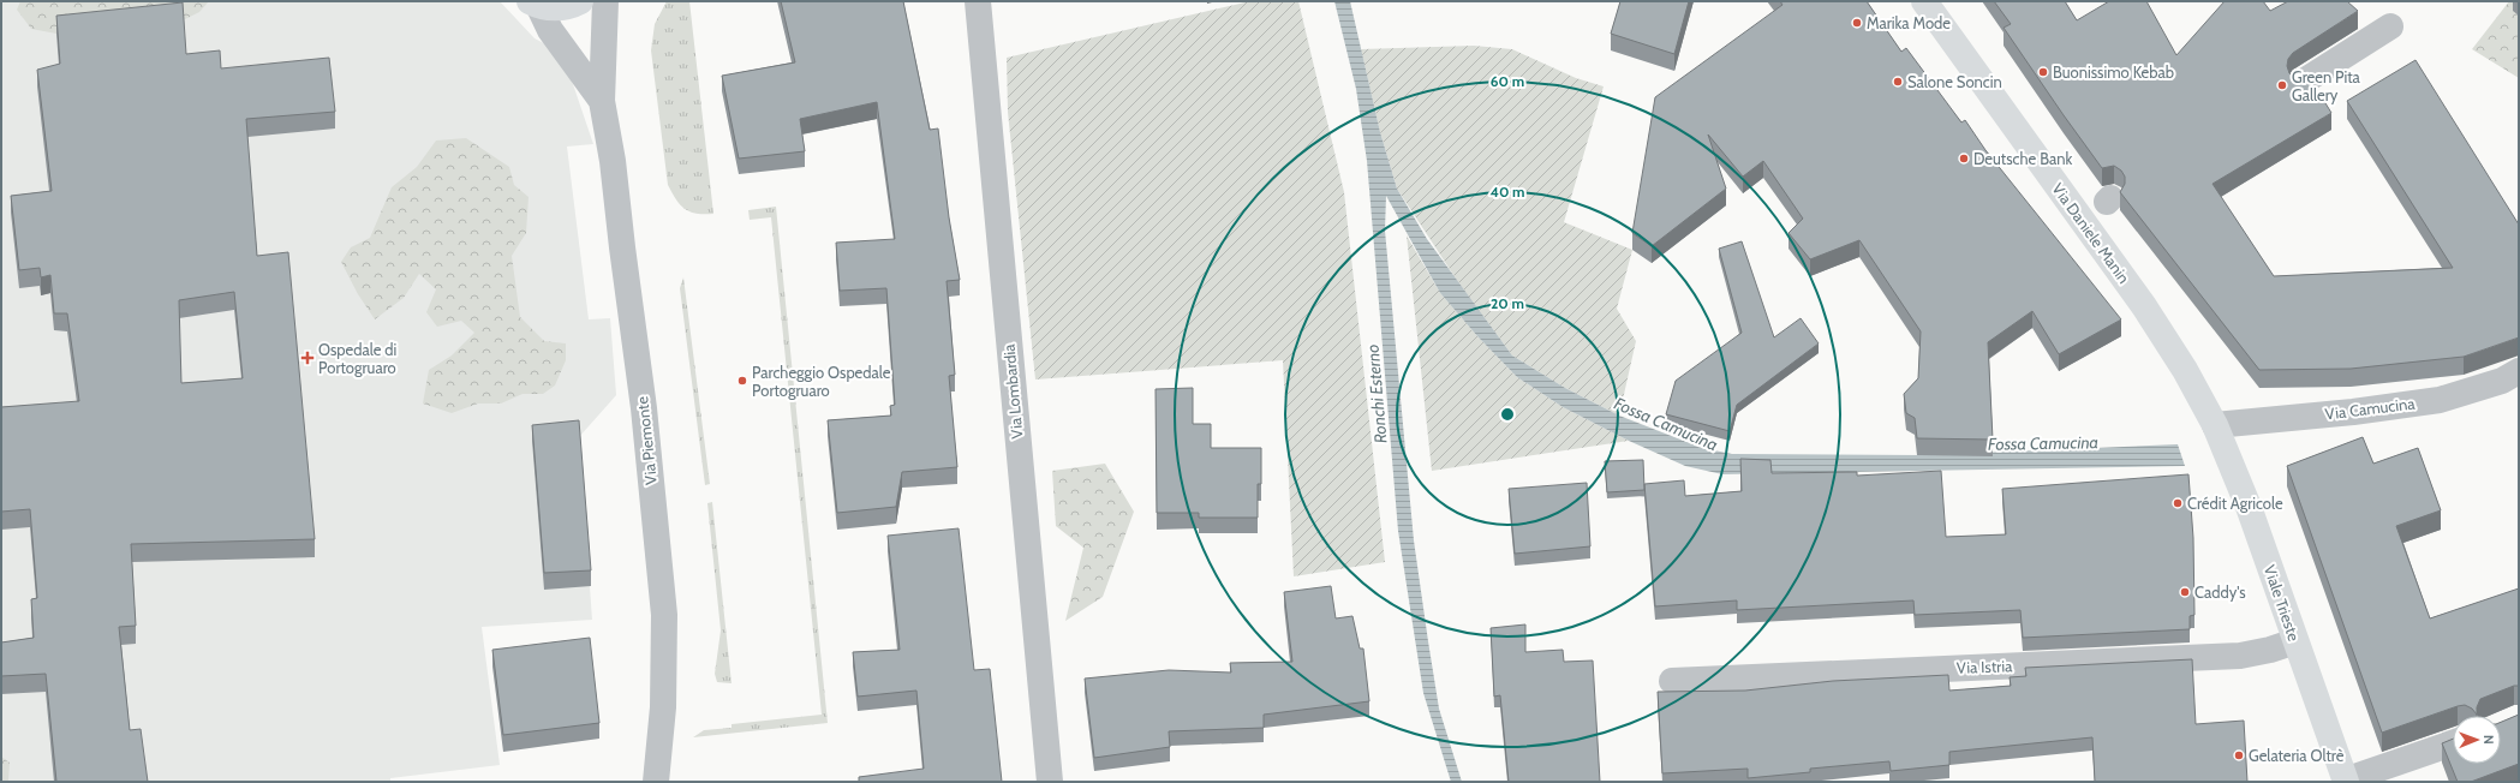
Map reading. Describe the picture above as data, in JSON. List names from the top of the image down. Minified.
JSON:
{"streets":{"main road":["Via Daniele Manin","Viale Trieste"],"street":["Via Lombardia","Via Camucina","Via Piemonte","Via Istria"]},"crossings":[["Via Daniele Manin","Via Camucina"],["Via Daniele Manin","Viale Trieste"],["Via Camucina","Viale Trieste"],["Viale Trieste","Via Istria"]],"water":["Ronchi Esterno","Fossa Camucina"],"places":{"other":["Marika Mode","Buonissimo Kebab","Salone Soncin","Green Pita Gallery","Deutsche Bank","Parcheggio Ospedale Portogruaro","Crédit Agricole","Caddy's","Gelateria Oltrè"],"health":["Ospedale di Portogruaro"]},"north":"right","rings":["60 m","40 m","20 m"]}
